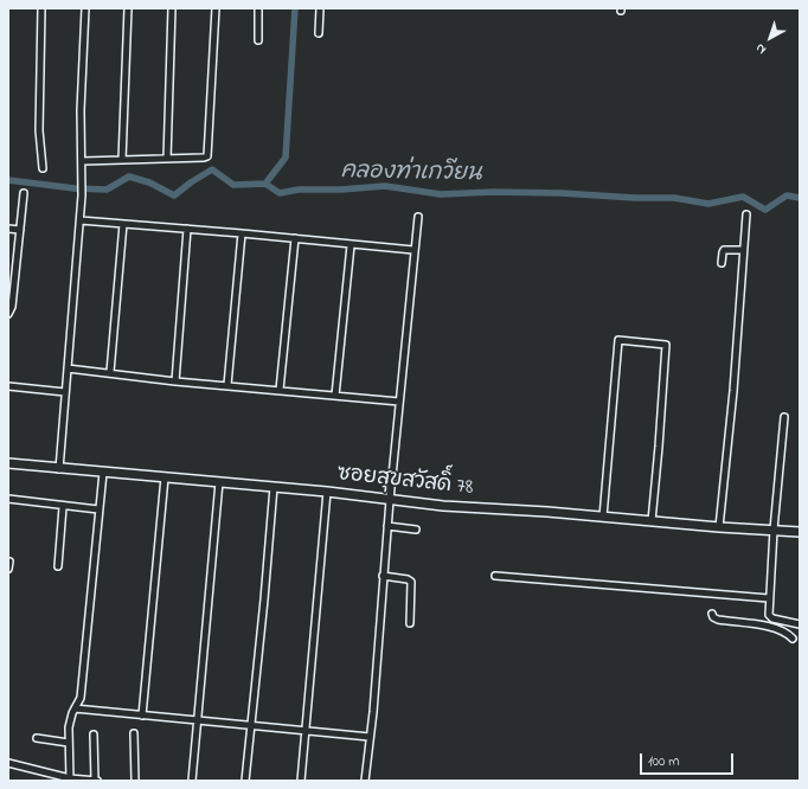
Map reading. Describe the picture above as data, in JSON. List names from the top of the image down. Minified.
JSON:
{"streets":{"street":["ซอยสุขสวัสดิ์ 78"]},"water":["คลองท่าเกวียน"],"scale_bar":"100 m","north":"bottom left"}
